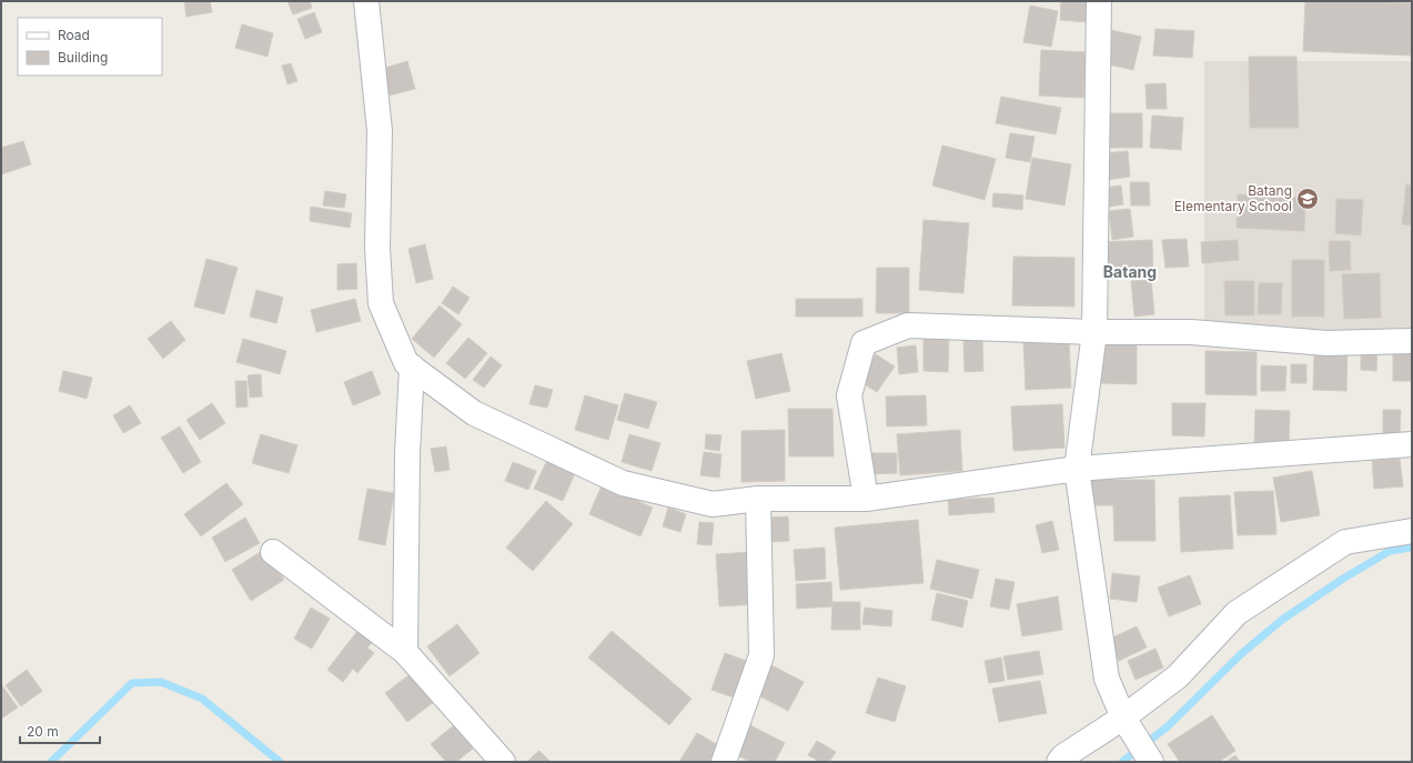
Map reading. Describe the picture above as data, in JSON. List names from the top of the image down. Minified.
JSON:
{"districts":["Batang"],"places":{"school or university":["Batang Elementary School"]},"legend":["Road","Building"],"scale_bar":"20 m"}
